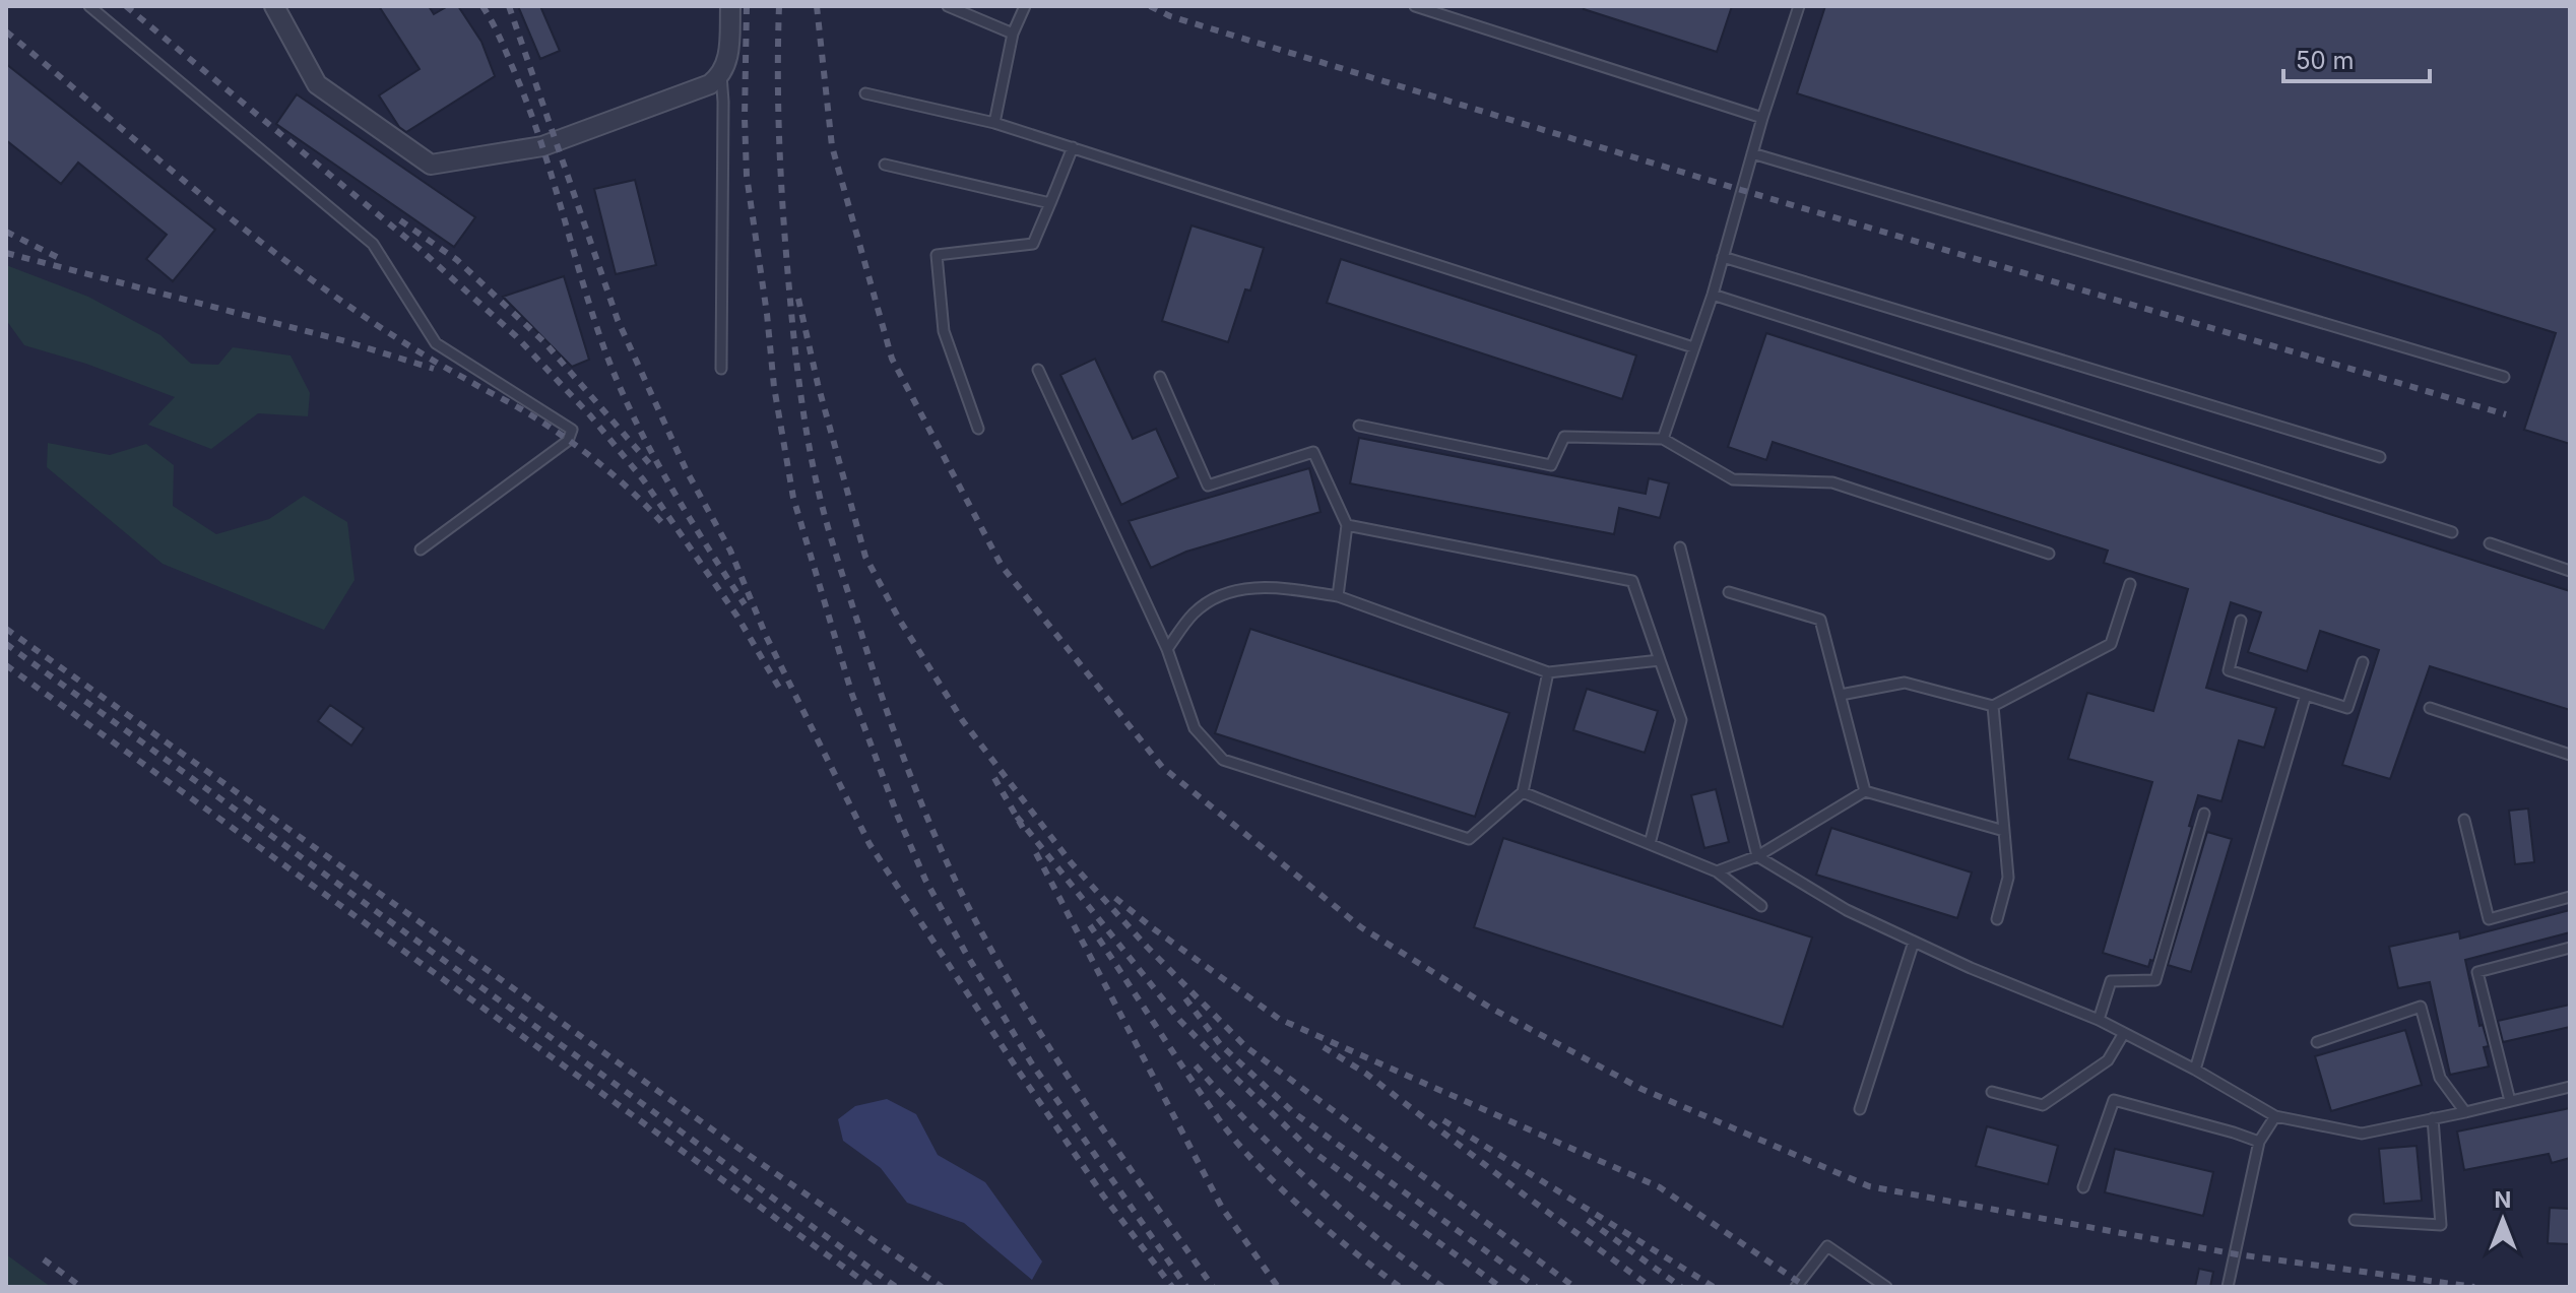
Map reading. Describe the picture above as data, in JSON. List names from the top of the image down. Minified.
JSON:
{"scale_bar":"50 m","north":"top"}
